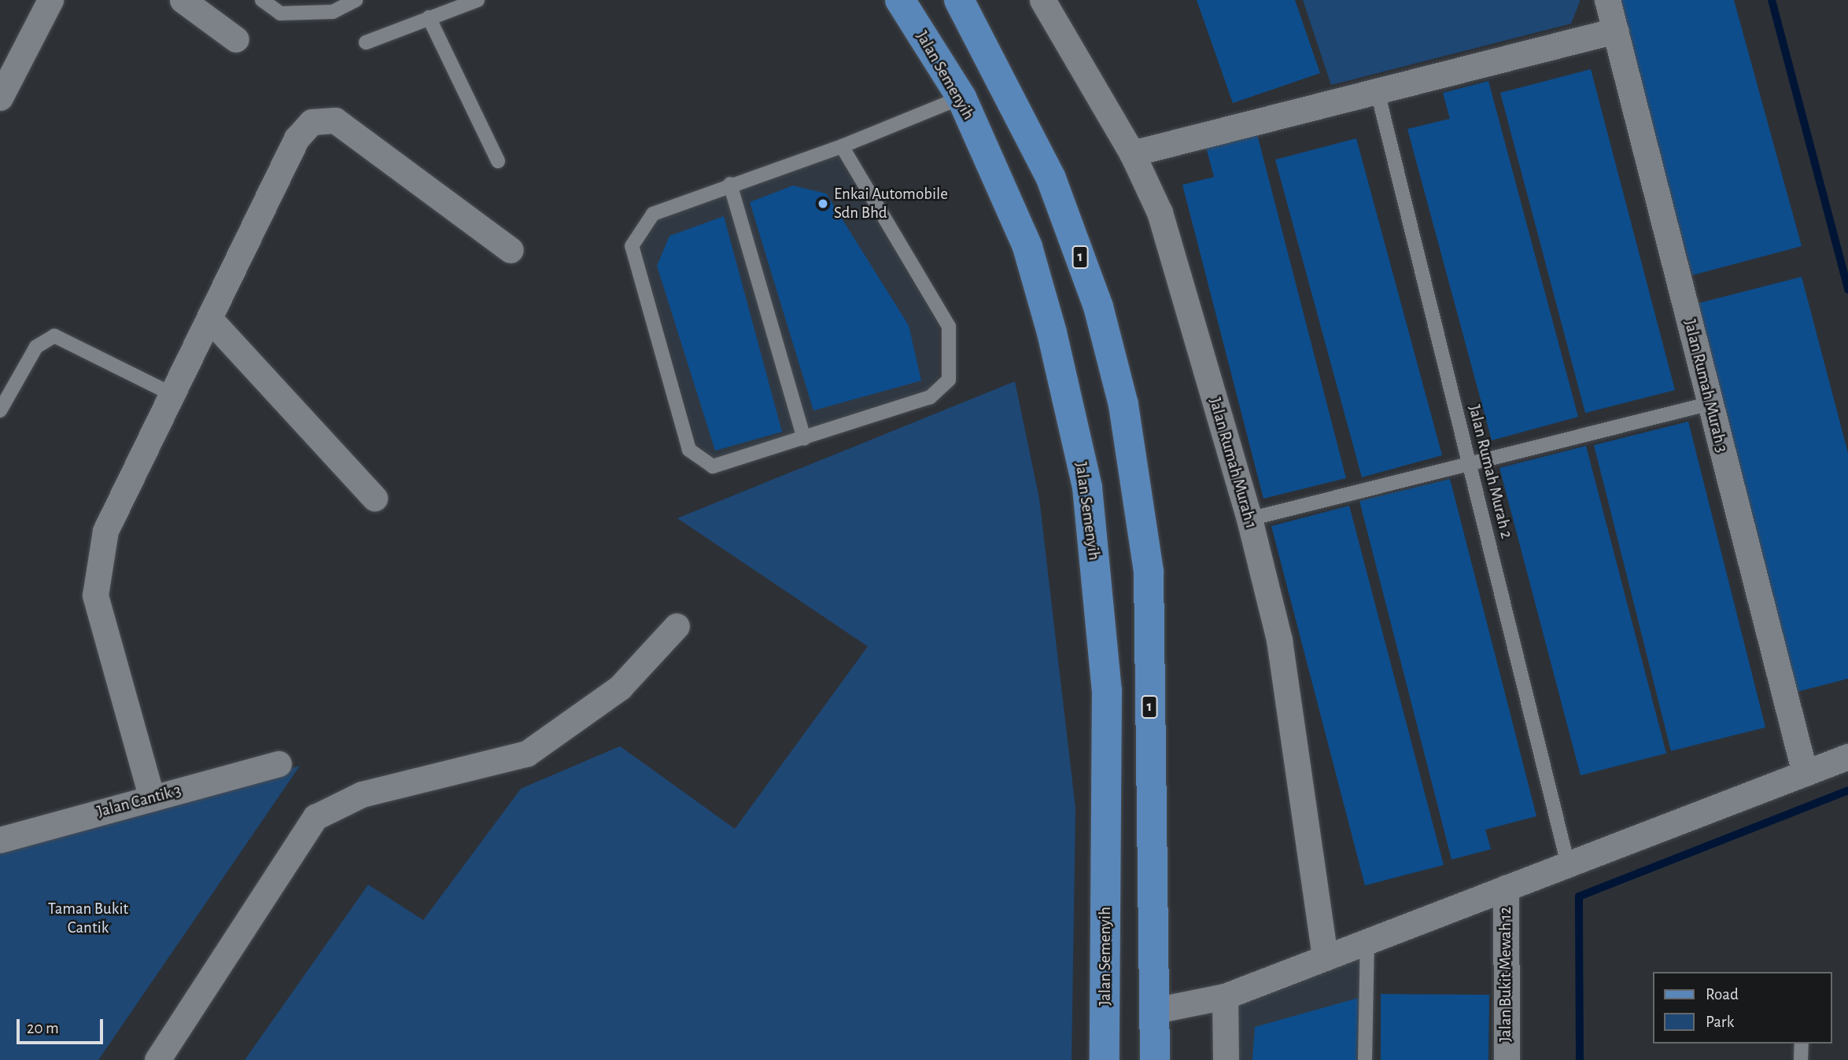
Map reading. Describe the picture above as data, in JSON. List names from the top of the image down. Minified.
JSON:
{"streets":{"main road":["Jalan Semenyih","1"],"street":["Jalan Rumah Murah 3","Jalan Rumah Murah 1","Jalan Cantik 3","Jalan Bukit Mewah 12"],"lane":["Jalan Rumah Murah 2"]},"parks":["Taman Bukit Cantik"],"places":["Enkai Automobile Sdn Bhd"],"legend":["Road","Park"],"scale_bar":"20 m"}
